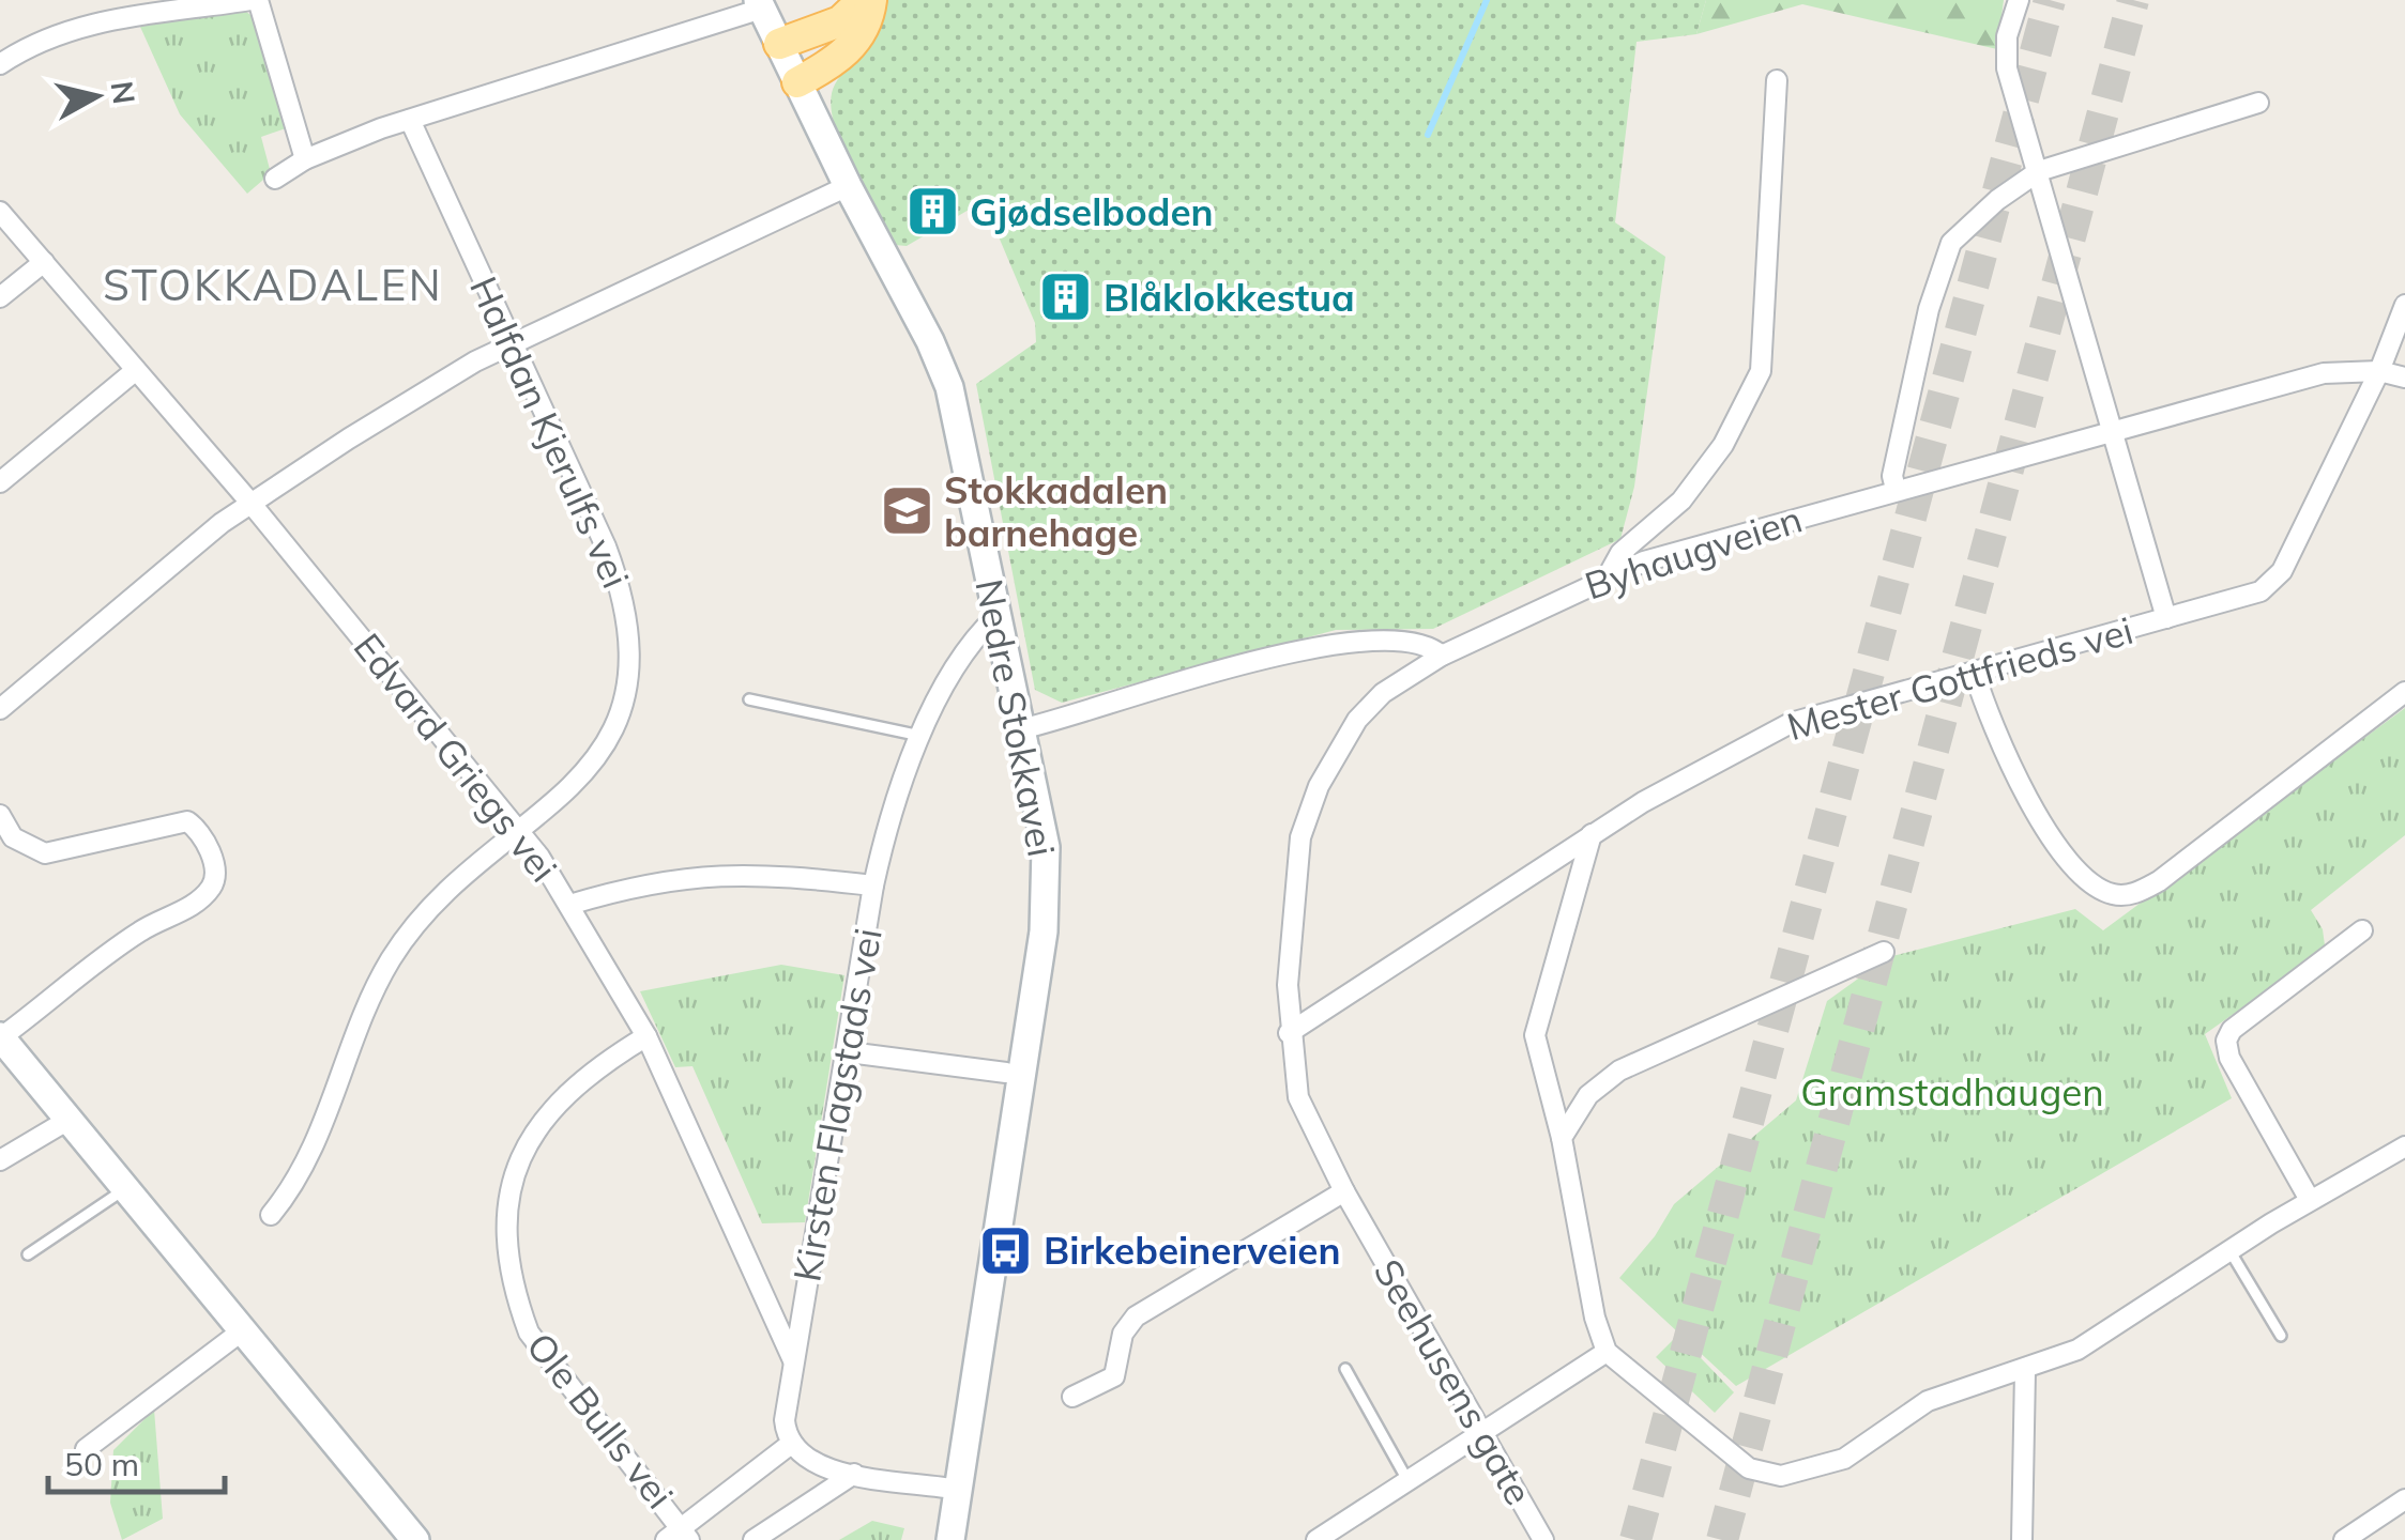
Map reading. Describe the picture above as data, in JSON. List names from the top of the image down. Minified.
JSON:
{"streets":{"main road":["Nedre Stokkavei"],"street":["Halfdan Kjerulfs vei","Byhaugveien","Mester Gottfrieds vei","Edvard Griegs vei","Kirsten Flagstads vei","Seehusens gate","Ole Bulls vei"]},"crossings":[["Halfdan Kjerulfs vei","Edvard Griegs vei"],["Byhaugveien","Mester Gottfrieds vei"],["Byhaugveien","Seehusens gate"],["Mester Gottfrieds vei","Seehusens gate"],["Nedre Stokkavei","Kirsten Flagstads vei"],["Edvard Griegs vei","Kirsten Flagstads vei"],["Edvard Griegs vei","Ole Bulls vei"]],"districts":["STOKKADALEN"],"parks":["Gramstadhaugen"],"places":{"building":["Gjødselboden","Blåklokkestua"],"school or university":["Stokkadalen barnehage"],"bus stop":["Birkebeinerveien"]},"scale_bar":"50 m","north":"right"}
